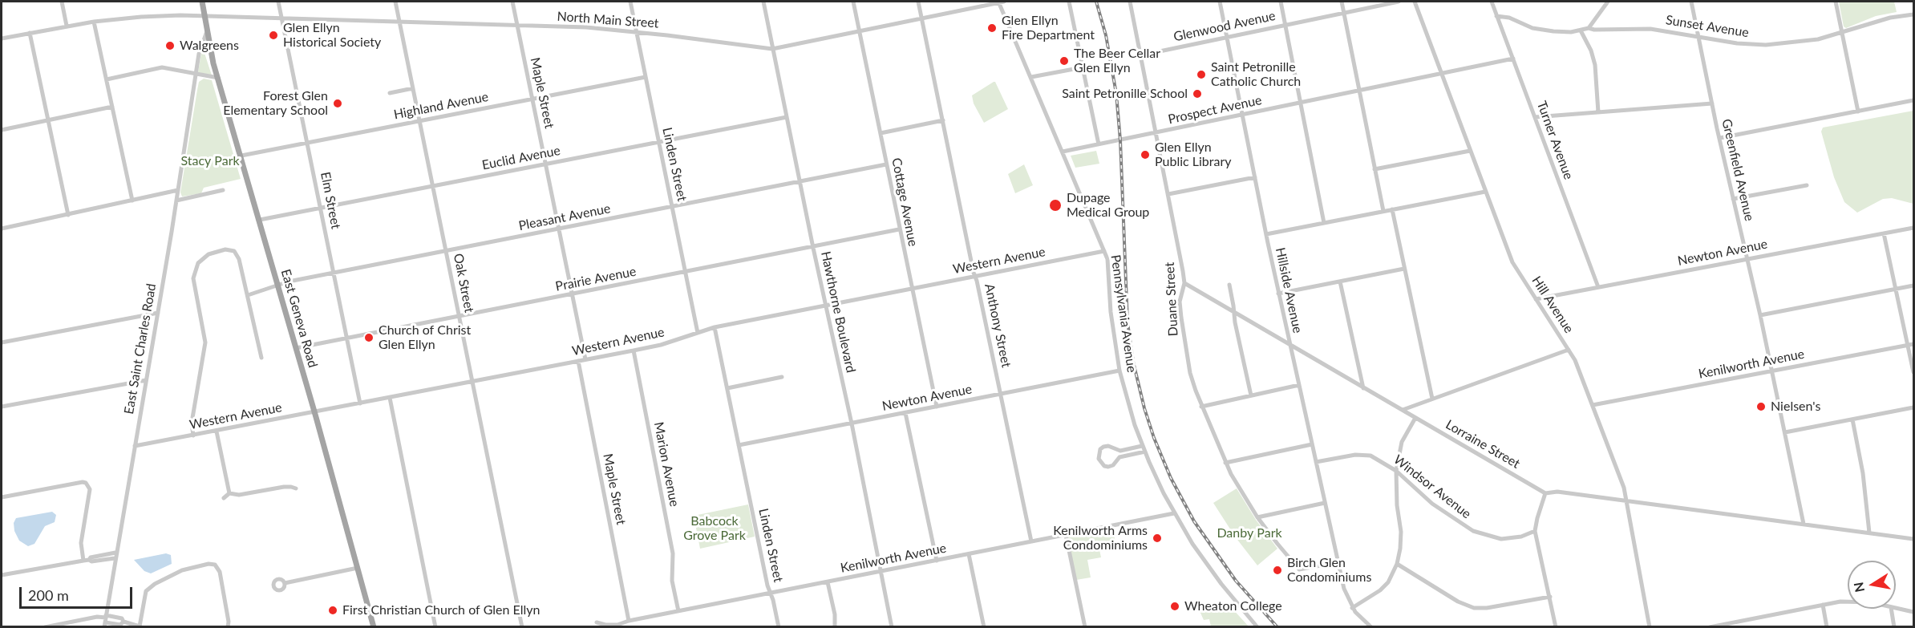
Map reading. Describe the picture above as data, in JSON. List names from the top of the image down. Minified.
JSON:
{"streets":{"main road":["East Geneva Road"],"street":["North Main Street","Glenwood Avenue","Sunset Avenue","Maple Street","Highland Avenue","Prospect Avenue","Turner Avenue","Euclid Avenue","Linden Street","Greenfield Avenue","Elm Street","Cottage Avenue","Pleasant Avenue","Newton Avenue","Western Avenue","Prairie Avenue","Oak Street","Hillside Avenue","Duane Street","Hill Avenue","Hawthorne Boulevard","Pennsylvania Avenue","Anthony Street","East Saint Charles Road","Kenilworth Avenue","Lorraine Street","Marion Avenue","Windsor Avenue"]},"crossings":[["North Main Street","Maple Street"],["North Main Street","Linden Street"],["North Main Street","Elm Street"],["North Main Street","Cottage Avenue"],["North Main Street","Oak Street"],["North Main Street","Hawthorne Boulevard"],["North Main Street","Pennsylvania Avenue"],["North Main Street","East Geneva Road"],["North Main Street","Anthony Street"],["Glenwood Avenue","Hillside Avenue"],["Glenwood Avenue","Duane Street"],["Sunset Avenue","Turner Avenue"],["Sunset Avenue","Greenfield Avenue"],["Maple Street","Highland Avenue"],["Maple Street","Euclid Avenue"],["Maple Street","Pleasant Avenue"],["Maple Street","Western Avenue"],["Maple Street","Prairie Avenue"],["Maple Street","Kenilworth Avenue"],["Highland Avenue","Linden Street"],["Highland Avenue","Elm Street"],["Highland Avenue","Oak Street"],["Highland Avenue","East Geneva Road"],["Prospect Avenue","Turner Avenue"],["Prospect Avenue","Hillside Avenue"],["Prospect Avenue","Duane Street"],["Prospect Avenue","Hill Avenue"],["Prospect Avenue","Pennsylvania Avenue"],["Turner Avenue","Newton Avenue"],["Euclid Avenue","Linden Street"],["Euclid Avenue","Elm Street"],["Euclid Avenue","Oak Street"],["Euclid Avenue","Hawthorne Boulevard"],["Euclid Avenue","East Geneva Road"],["Linden Street","Pleasant Avenue"],["Linden Street","Newton Avenue"],["Linden Street","Western Avenue"],["Linden Street","Prairie Avenue"],["Linden Street","Kenilworth Avenue"],["Greenfield Avenue","Newton Avenue"],["Greenfield Avenue","Kenilworth Avenue"],["Elm Street","Pleasant Avenue"],["Elm Street","Western Avenue"],["Elm Street","Prairie Avenue"],["Cottage Avenue","Pleasant Avenue"],["Cottage Avenue","Newton Avenue"],["Cottage Avenue","Western Avenue"],["Cottage Avenue","Prairie Avenue"],["Pleasant Avenue","Oak Street"],["Pleasant Avenue","Hawthorne Boulevard"],["Pleasant Avenue","East Geneva Road"],["Newton Avenue","Hill Avenue"],["Newton Avenue","Hawthorne Boulevard"],["Newton Avenue","Pennsylvania Avenue"],["Newton Avenue","Anthony Street"],["Western Avenue","Oak Street"],["Western Avenue","Hawthorne Boulevard"],["Western Avenue","Pennsylvania Avenue"],["Western Avenue","East Geneva Road"],["Western Avenue","Anthony Street"],["Western Avenue","East Saint Charles Road"],["Western Avenue","Marion Avenue"],["Prairie Avenue","Oak Street"],["Prairie Avenue","Hawthorne Boulevard"],["Prairie Avenue","East Geneva Road"],["Hillside Avenue","Duane Street"],["Hillside Avenue","Lorraine Street"],["Hillside Avenue","Windsor Avenue"],["Duane Street","Lorraine Street"],["Hill Avenue","Kenilworth Avenue"],["Hawthorne Boulevard","Kenilworth Avenue"],["Pennsylvania Avenue","Kenilworth Avenue"],["East Geneva Road","East Saint Charles Road"],["Anthony Street","Kenilworth Avenue"],["Kenilworth Avenue","Marion Avenue"]],"parks":["Stacy Park","Babcock Grove Park","Danby Park"],"places":["Glen Ellyn Fire Department","Glen Ellyn Historical Society","Walgreens","The Beer Cellar Glen Ellyn","Saint Petronille Catholic Church","Saint Petronille School","Forest Glen Elementary School","Glen Ellyn Public Library","Dupage Medical Group","Church of Christ Glen Ellyn","Nielsen's","Kenilworth Arms Condominiums","Birch Glen Condominiums","Wheaton College","First Christian Church of Glen Ellyn"],"scale_bar":"200 m","north":"left"}
